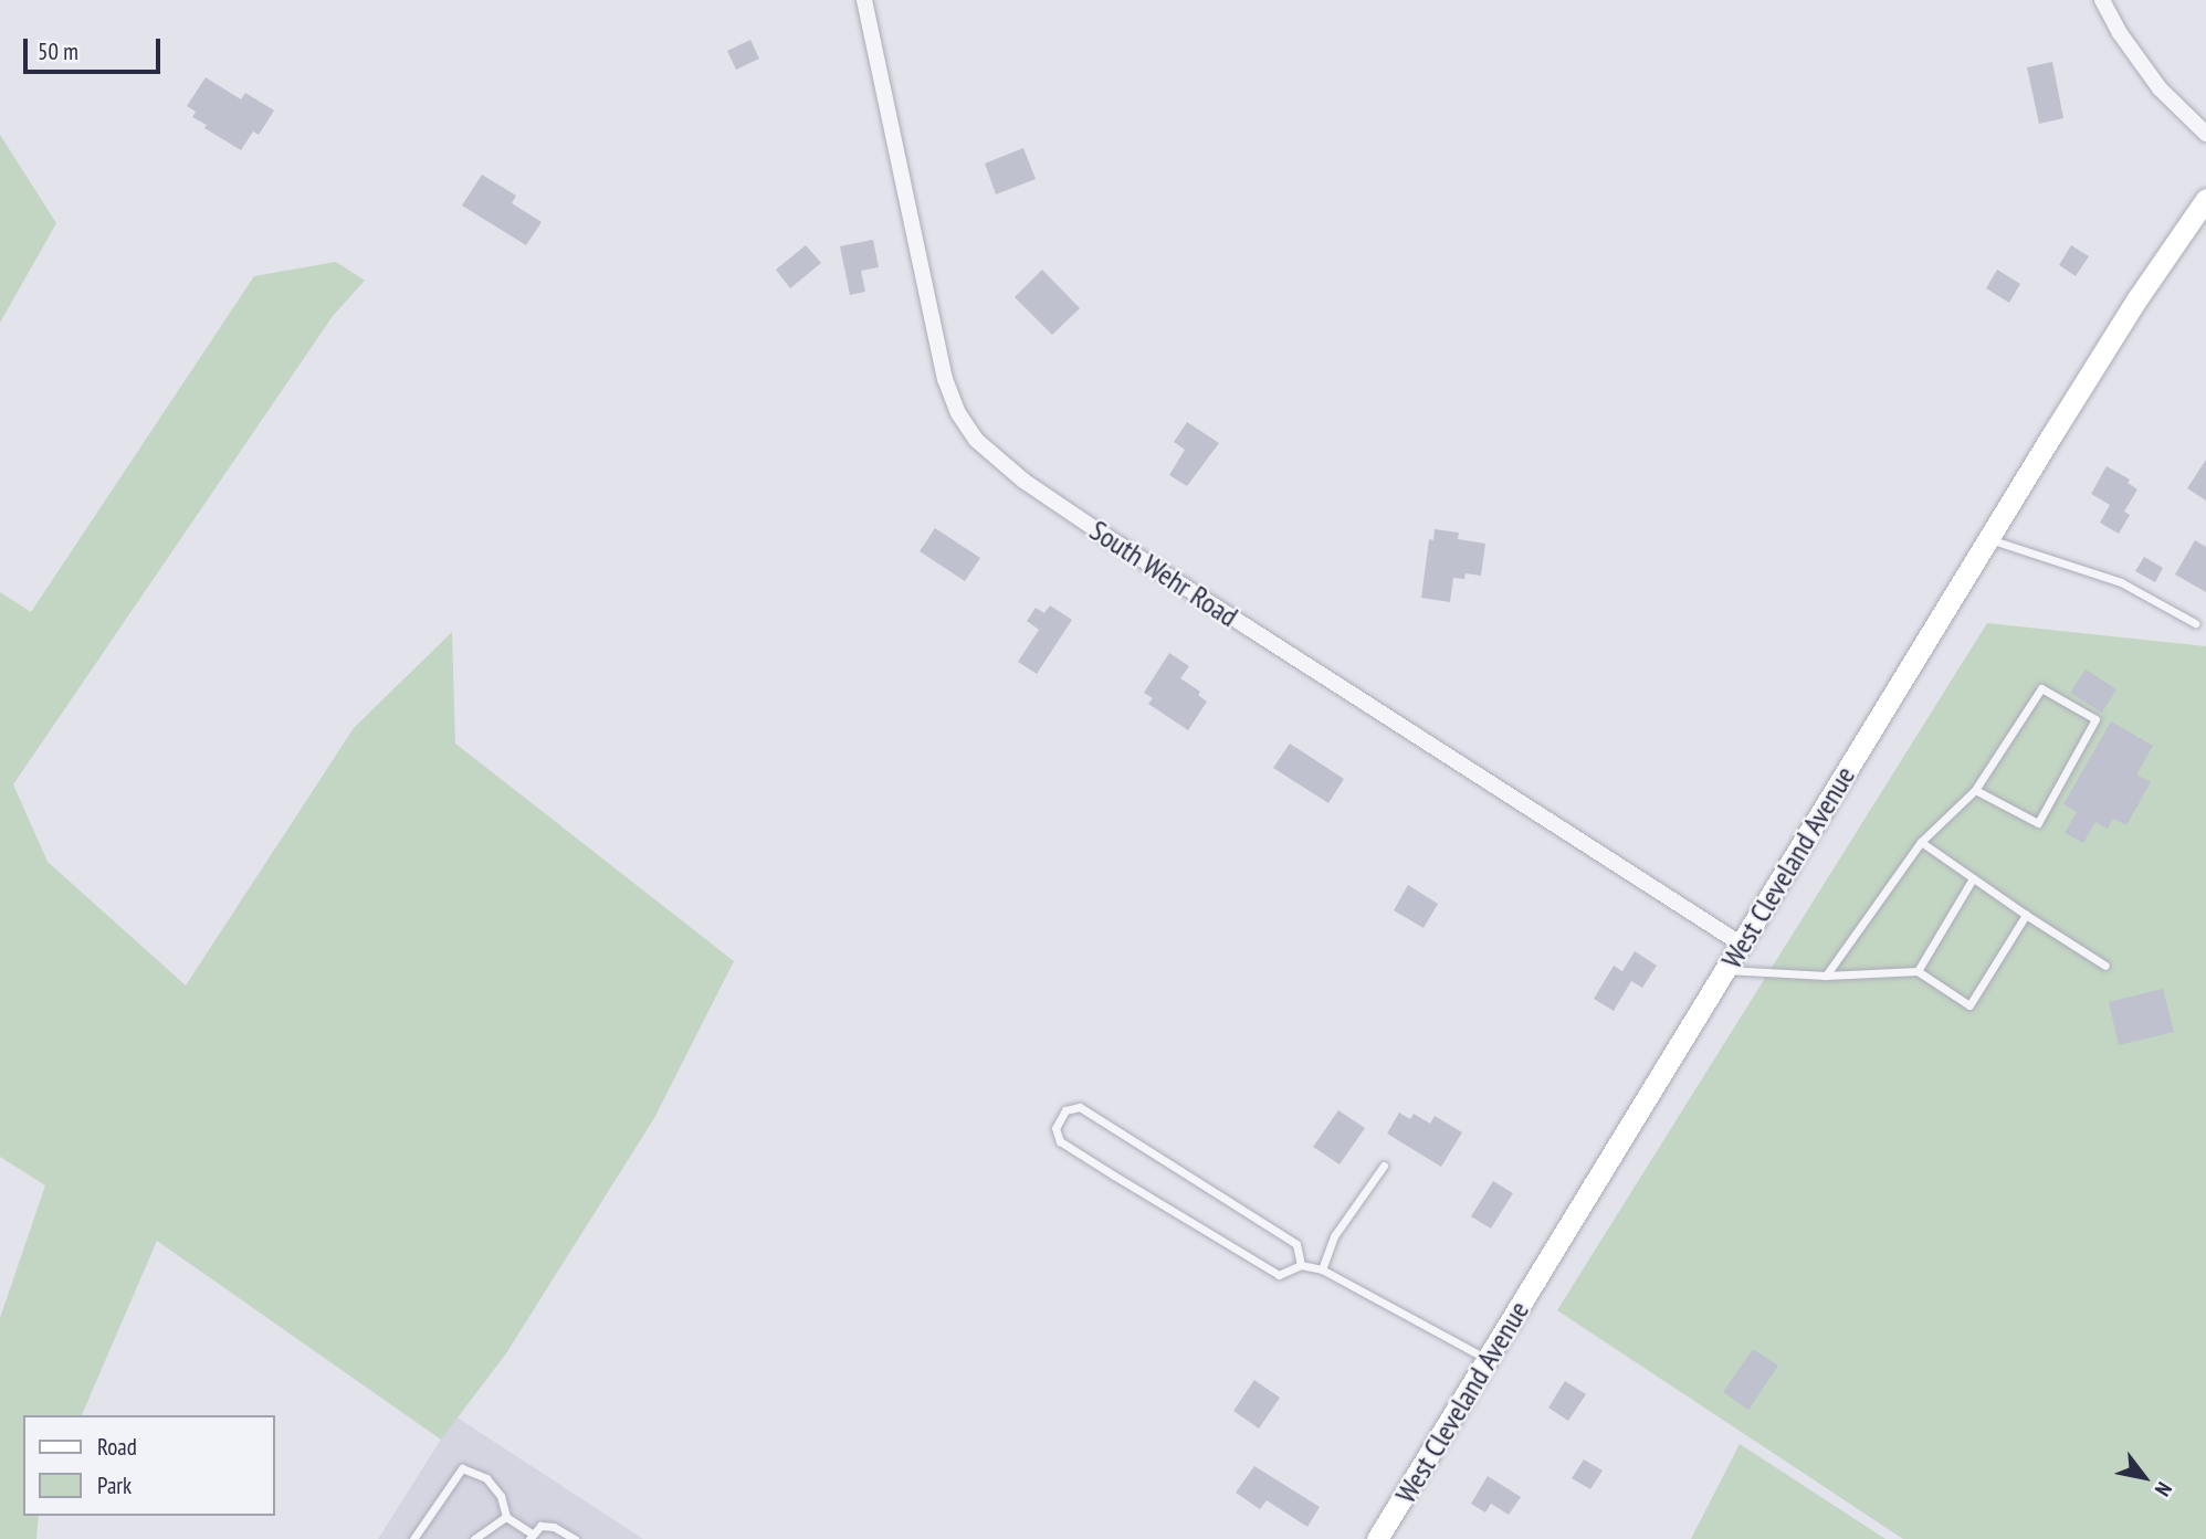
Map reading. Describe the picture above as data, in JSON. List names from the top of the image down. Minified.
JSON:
{"streets":{"main road":["West Cleveland Avenue"],"street":["South Wehr Road"]},"crossings":[["South Wehr Road","West Cleveland Avenue"]],"legend":["Road","Park"],"scale_bar":"50 m","north":"bottom right"}
